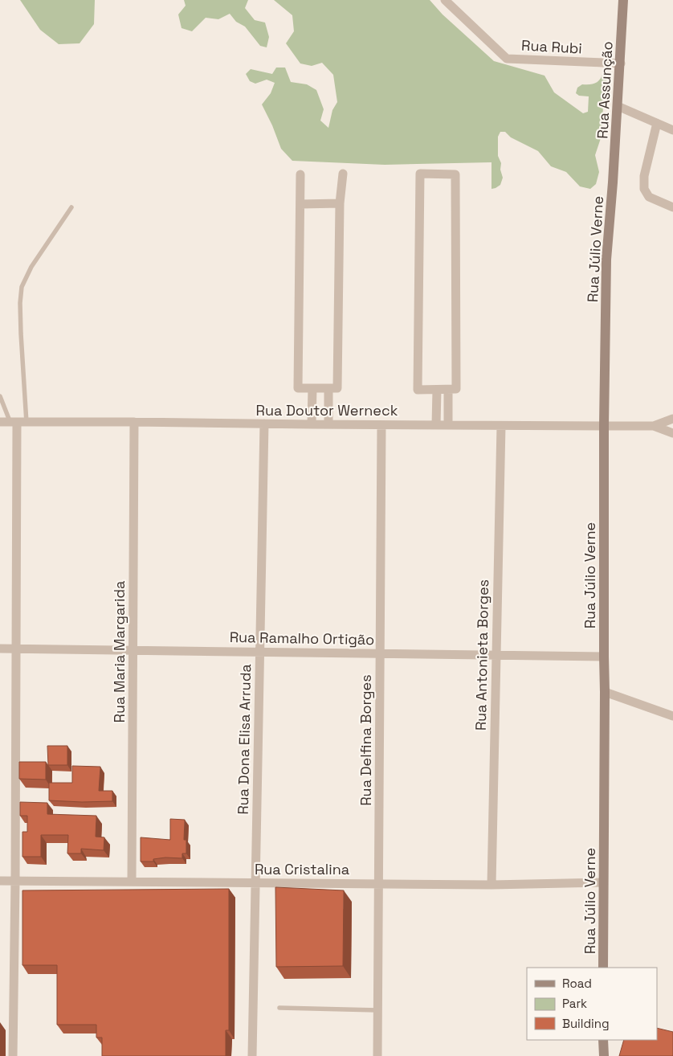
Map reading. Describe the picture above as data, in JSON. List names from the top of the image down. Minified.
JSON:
{"streets":{"street":["Rua Rubi","Rua Assunção","Rua Júlio Verne","Rua Doutor Werneck","Rua Ramalho Ortigão","Rua Maria Margarida","Rua Antonieta Borges","Rua Dona Elisa Arruda","Rua Delfina Borges","Rua Cristalina"]},"crossings":[["Rua Rubi","Rua Assunção"],["Rua Assunção","Rua Júlio Verne"],["Rua Júlio Verne","Rua Doutor Werneck"],["Rua Júlio Verne","Rua Ramalho Ortigão"],["Rua Júlio Verne","Rua Cristalina"],["Rua Doutor Werneck","Rua Maria Margarida"],["Rua Doutor Werneck","Rua Antonieta Borges"],["Rua Doutor Werneck","Rua Dona Elisa Arruda"],["Rua Doutor Werneck","Rua Delfina Borges"],["Rua Ramalho Ortigão","Rua Maria Margarida"],["Rua Ramalho Ortigão","Rua Antonieta Borges"],["Rua Ramalho Ortigão","Rua Dona Elisa Arruda"],["Rua Ramalho Ortigão","Rua Delfina Borges"],["Rua Maria Margarida","Rua Cristalina"],["Rua Antonieta Borges","Rua Cristalina"],["Rua Dona Elisa Arruda","Rua Cristalina"],["Rua Delfina Borges","Rua Cristalina"]],"legend":["Road","Park","Building"]}
